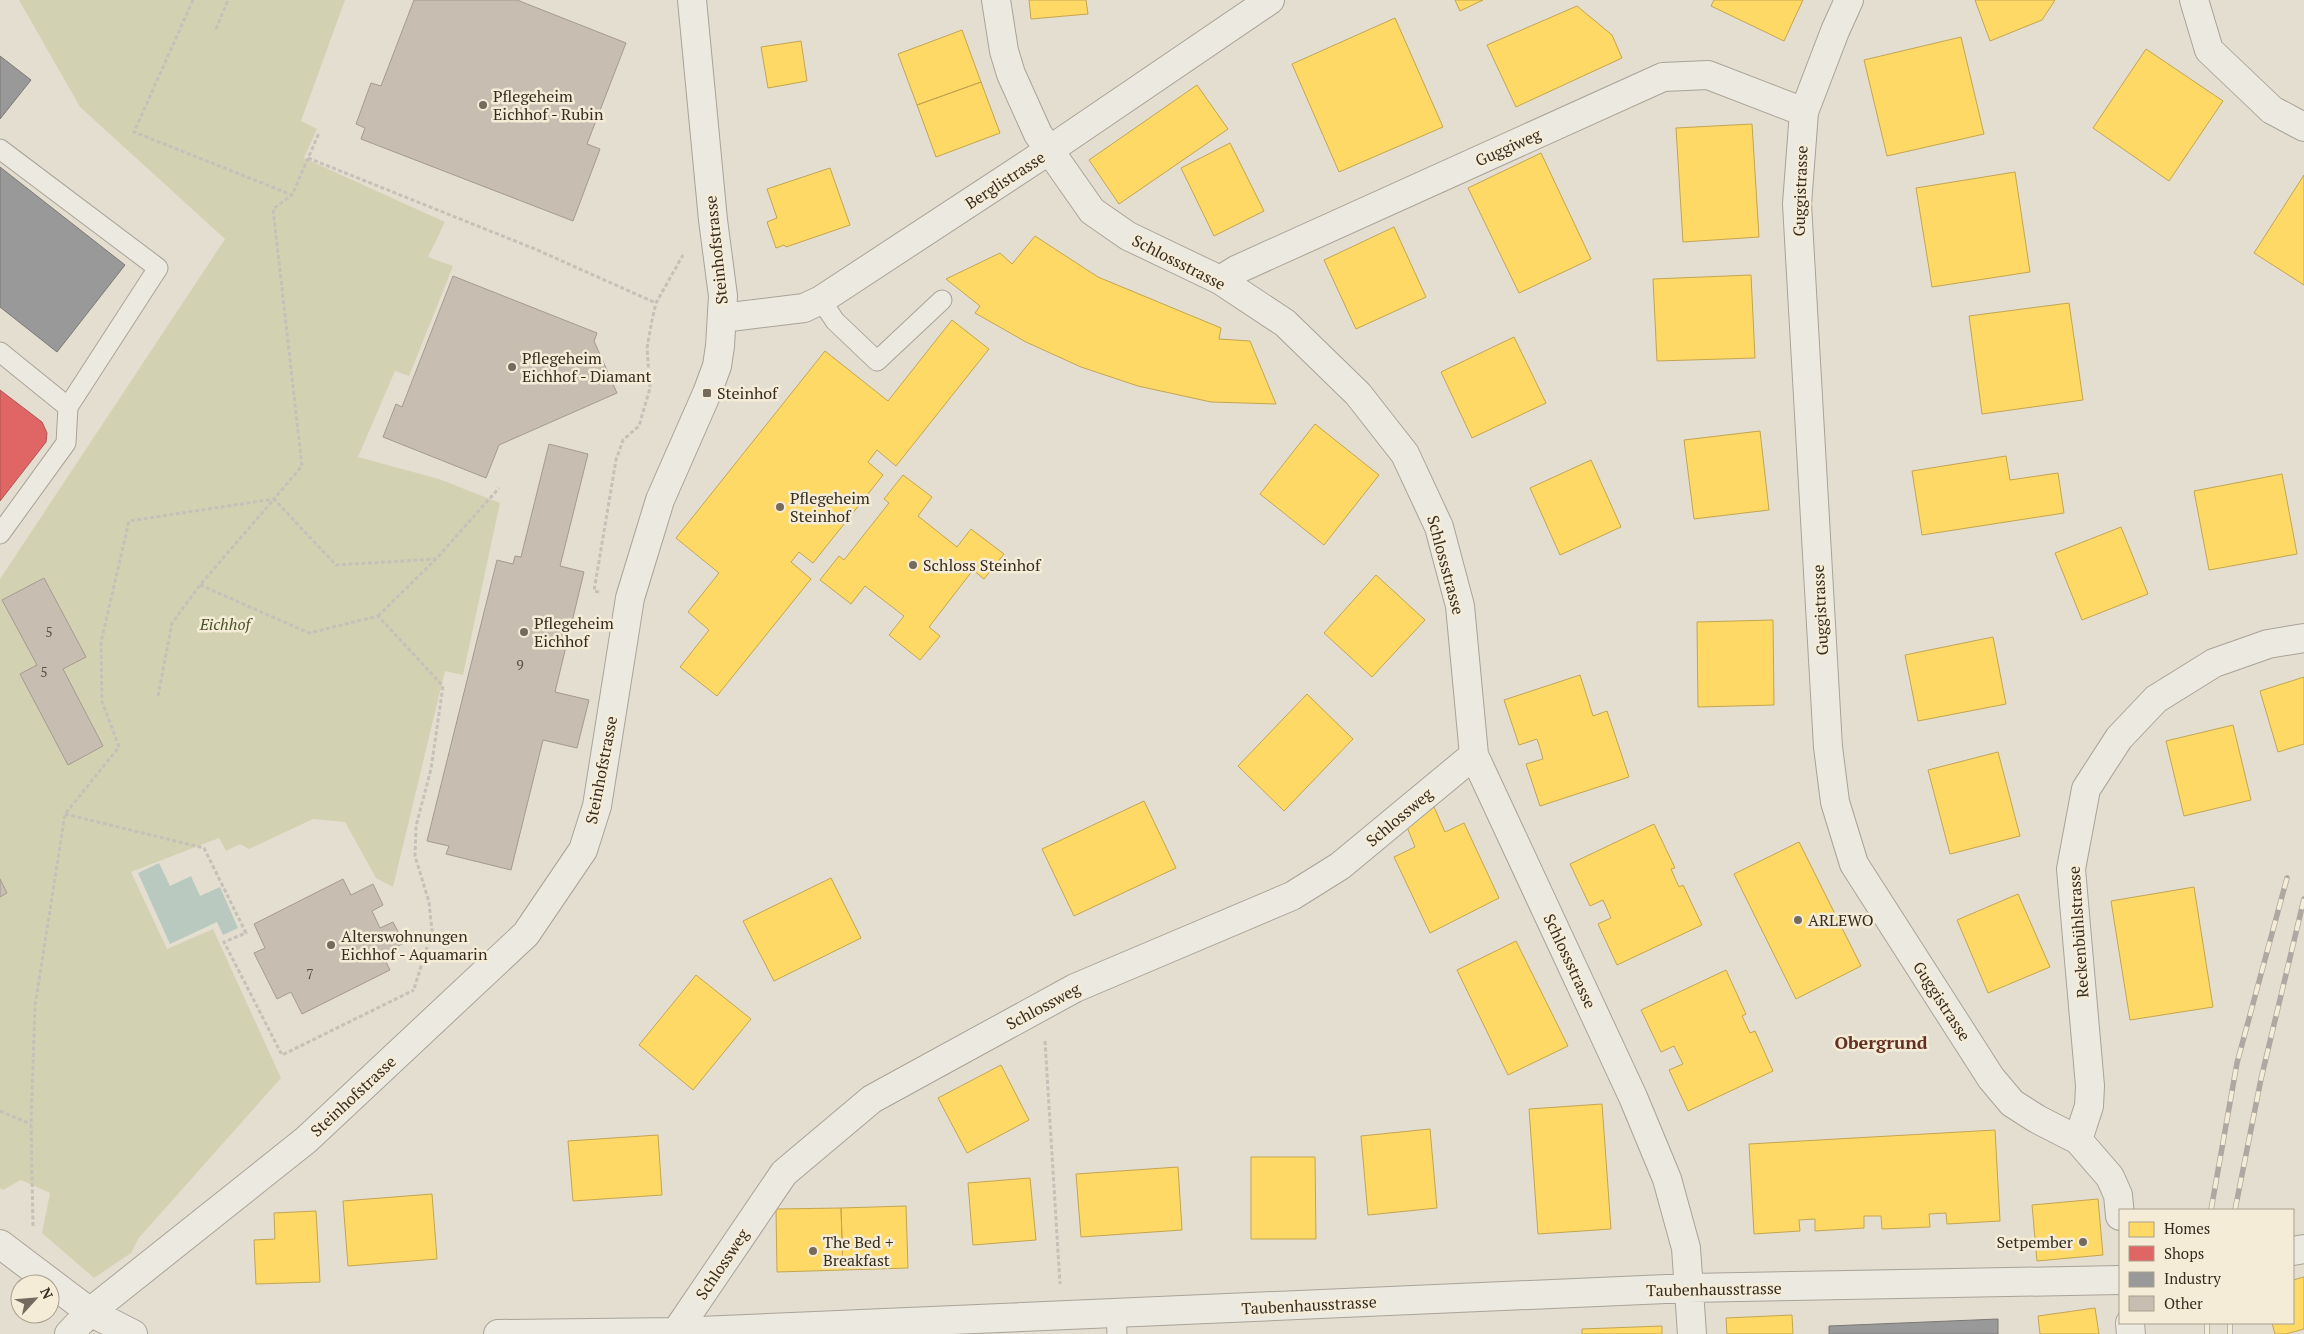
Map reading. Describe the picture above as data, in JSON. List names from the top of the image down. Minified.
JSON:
{"streets":{"street":["Guggiweg","Berglistrasse","Guggistrasse","Steinhofstrasse","Schlossstrasse","Schlossweg","Reckenbühlstrasse","Taubenhausstrasse"]},"crossings":[["Guggiweg","Guggistrasse"],["Guggiweg","Schlossstrasse"],["Berglistrasse","Steinhofstrasse"],["Berglistrasse","Schlossstrasse"],["Guggistrasse","Reckenbühlstrasse"],["Schlossstrasse","Schlossweg"],["Schlossstrasse","Taubenhausstrasse"],["Schlossweg","Taubenhausstrasse"]],"districts":["Obergrund"],"parks":["Eichhof"],"places":{"other":["Pflegeheim Eichhof - Rubin","Pflegeheim Eichhof - Diamant","Pflegeheim Steinhof","Schloss Steinhof","Pflegeheim Eichhof","ARLEWO","Alterswohnungen Eichhof - Aquamarin","Setpember","The Bed + Breakfast"],"transit":["Steinhof"]},"house_numbers":["5","9","5","7"],"legend":["Homes","Shops","Industry","Other"],"north":"top right"}
